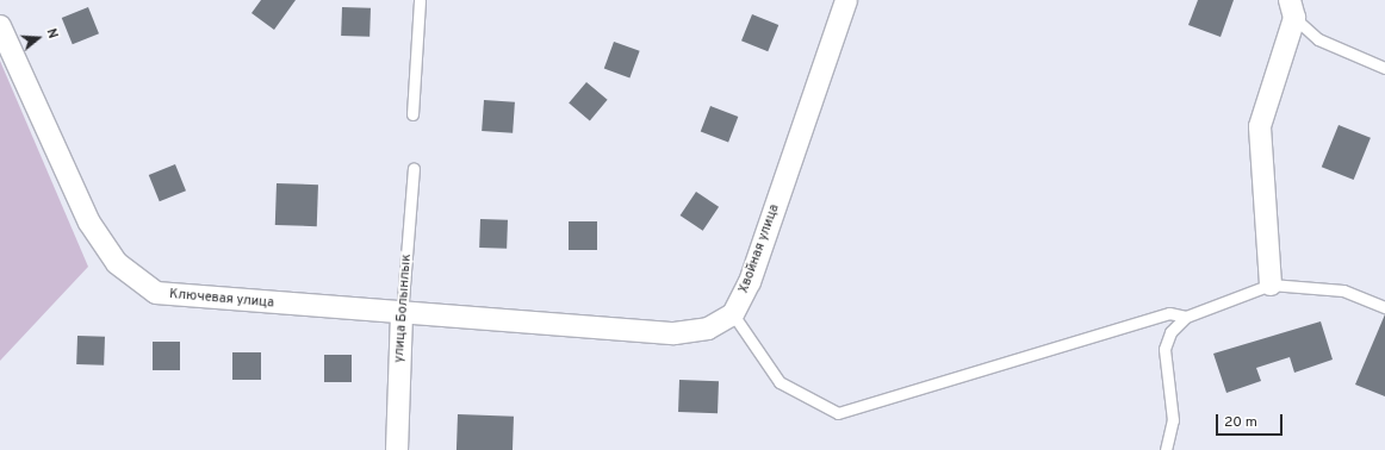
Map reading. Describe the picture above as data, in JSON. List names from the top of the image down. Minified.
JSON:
{"streets":{"street":["Хвойная улица","Ключевая улица","улица Болынлык"]},"crossings":[["Ключевая улица","улица Болынлык"]],"scale_bar":"20 m","north":"right"}
